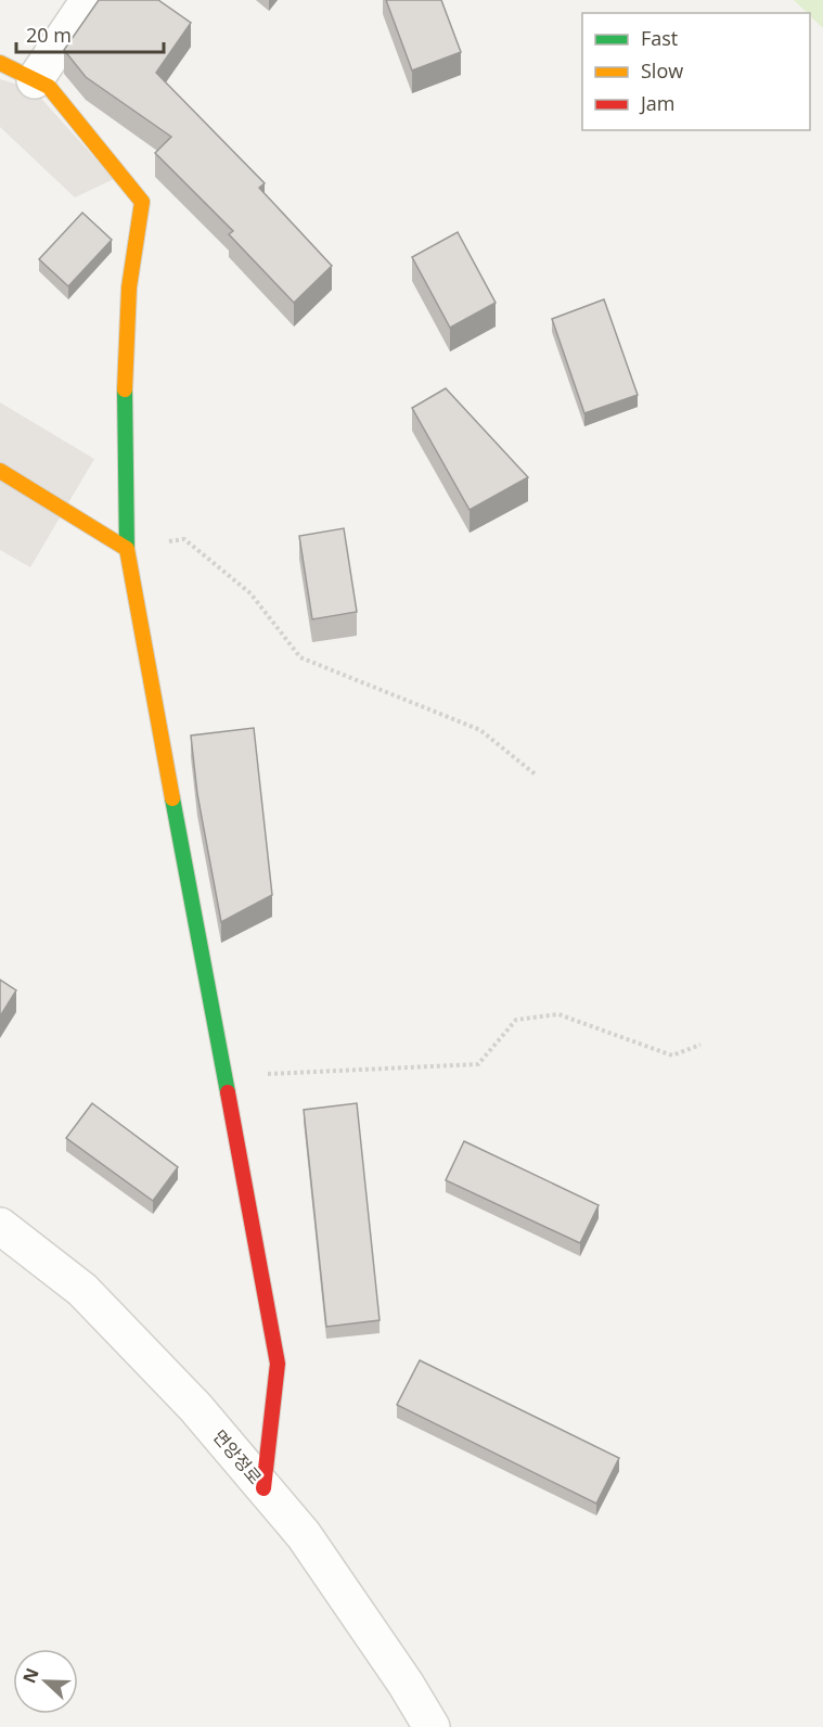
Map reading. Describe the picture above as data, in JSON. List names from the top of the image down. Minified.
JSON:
{"streets":{"street":["면앙정로"]},"legend":["Fast","Slow","Jam"],"scale_bar":"20 m","north":"left"}
